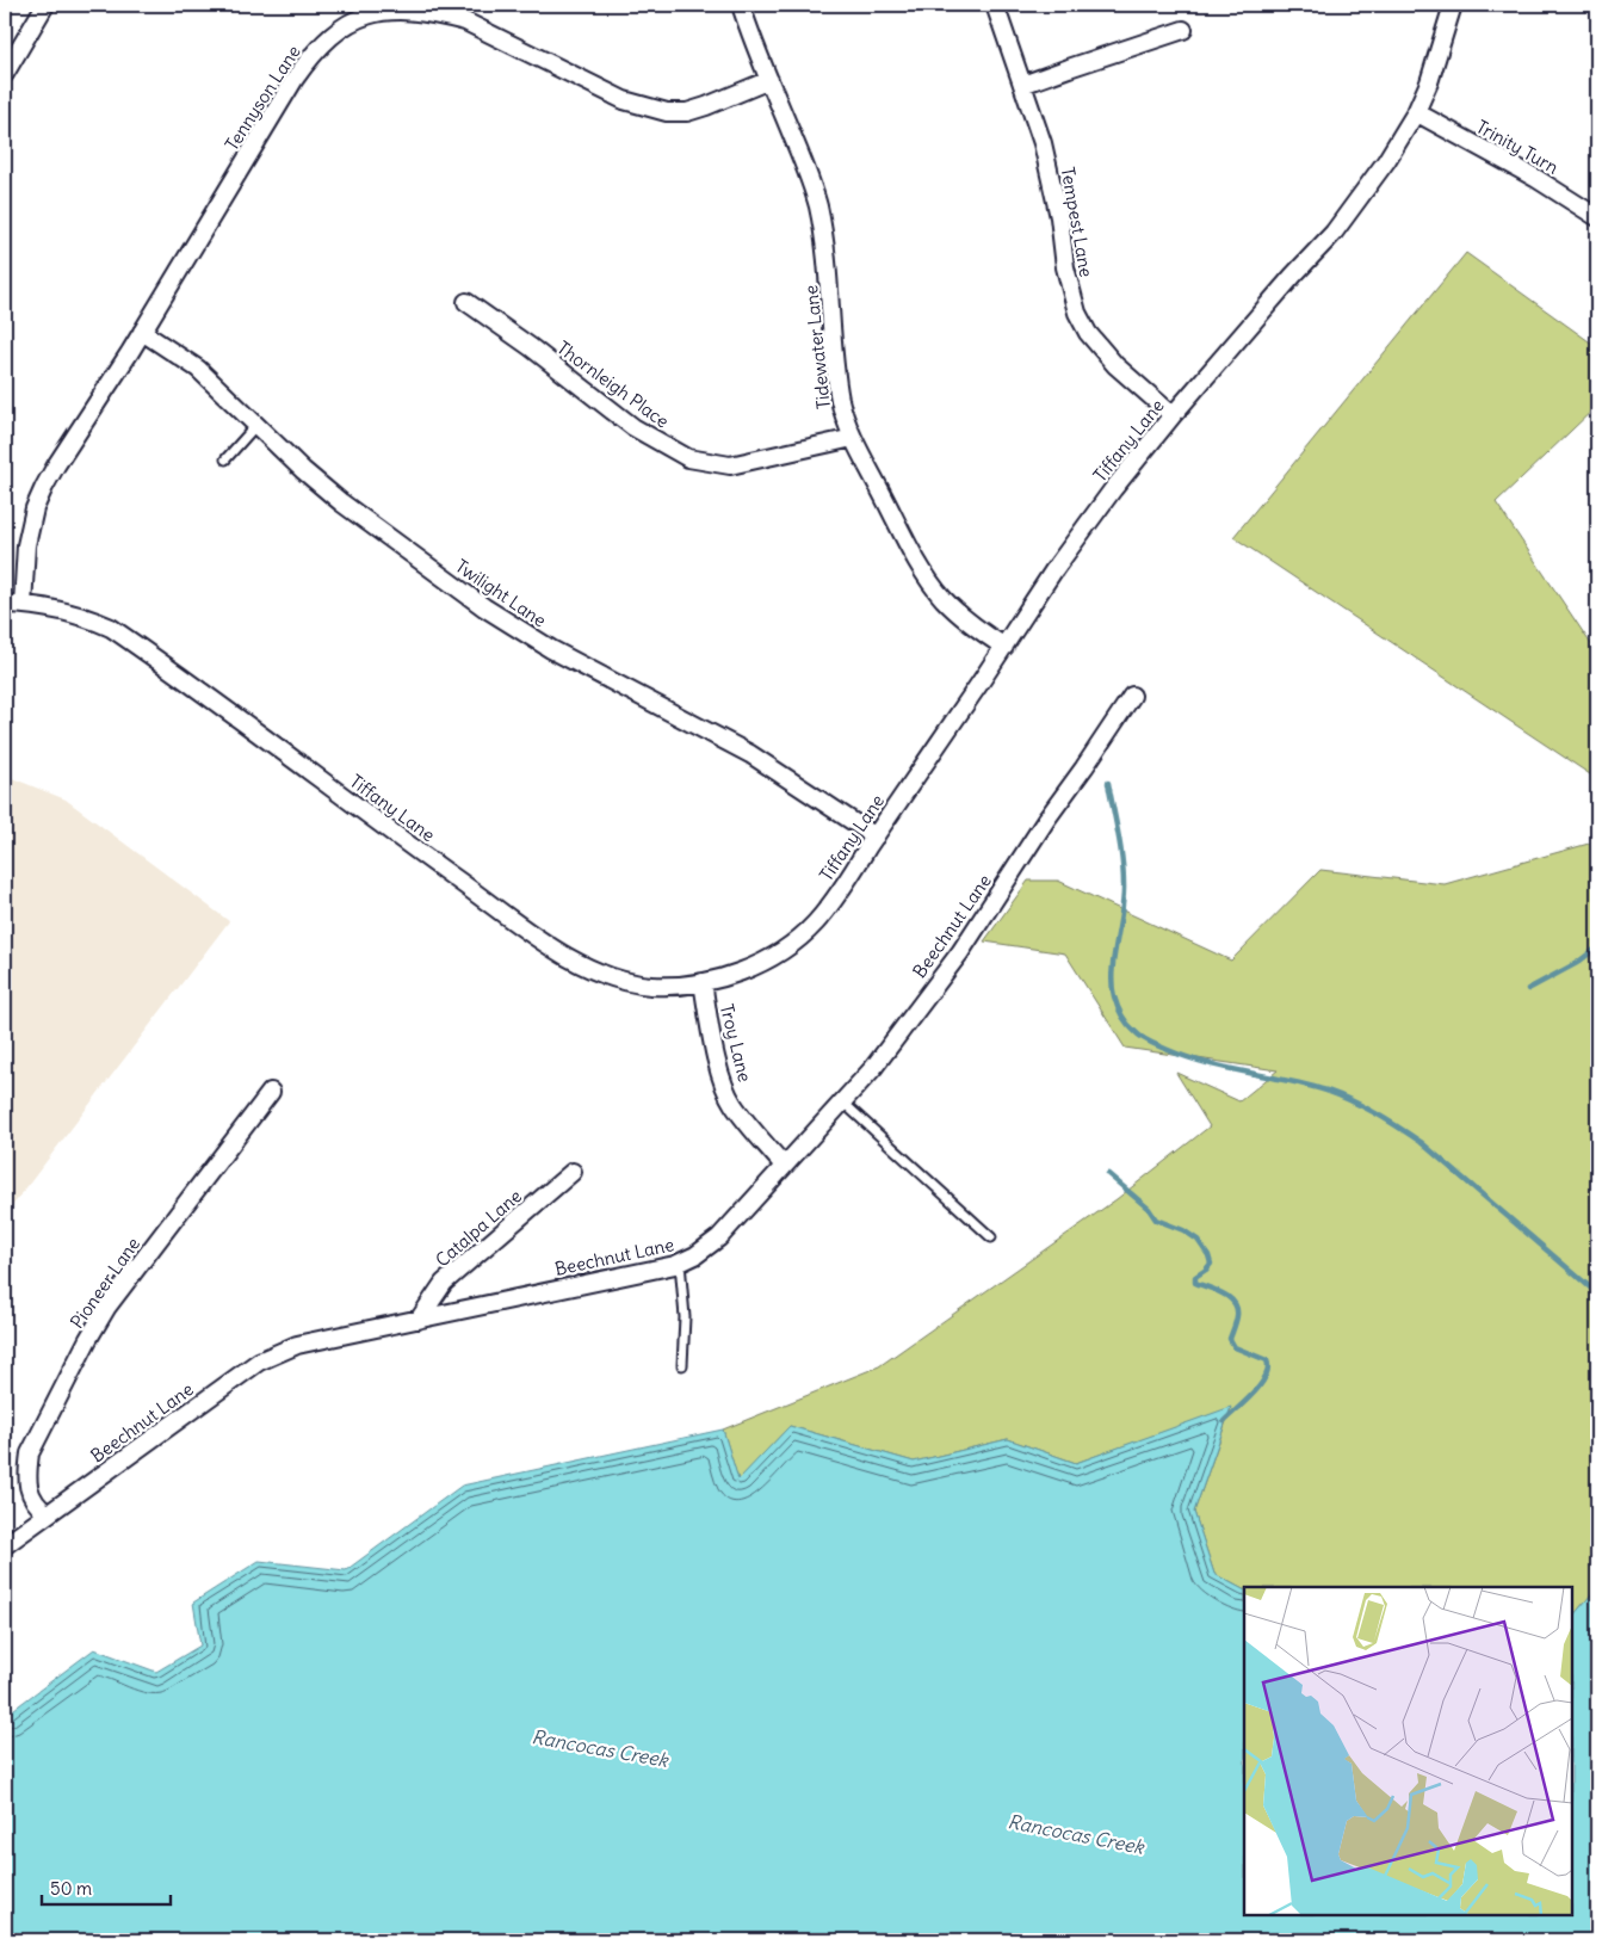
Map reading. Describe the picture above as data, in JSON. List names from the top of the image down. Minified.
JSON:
{"streets":{"street":["Tennyson Lane","Trinity Turn","Tempest Lane","Tidewater Lane","Thornleigh Place","Tiffany Lane","Twilight Lane","Beechnut Lane","Troy Lane","Catalpa Lane","Pioneer Lane"]},"crossings":[["Tennyson Lane","Tidewater Lane"],["Tennyson Lane","Tiffany Lane"],["Tennyson Lane","Twilight Lane"],["Trinity Turn","Tiffany Lane"],["Tempest Lane","Tiffany Lane"],["Tidewater Lane","Thornleigh Place"],["Tidewater Lane","Tiffany Lane"],["Tiffany Lane","Twilight Lane"],["Tiffany Lane","Troy Lane"],["Beechnut Lane","Troy Lane"],["Beechnut Lane","Catalpa Lane"],["Beechnut Lane","Pioneer Lane"]],"water":["Rancocas Creek"],"scale_bar":"50 m"}
